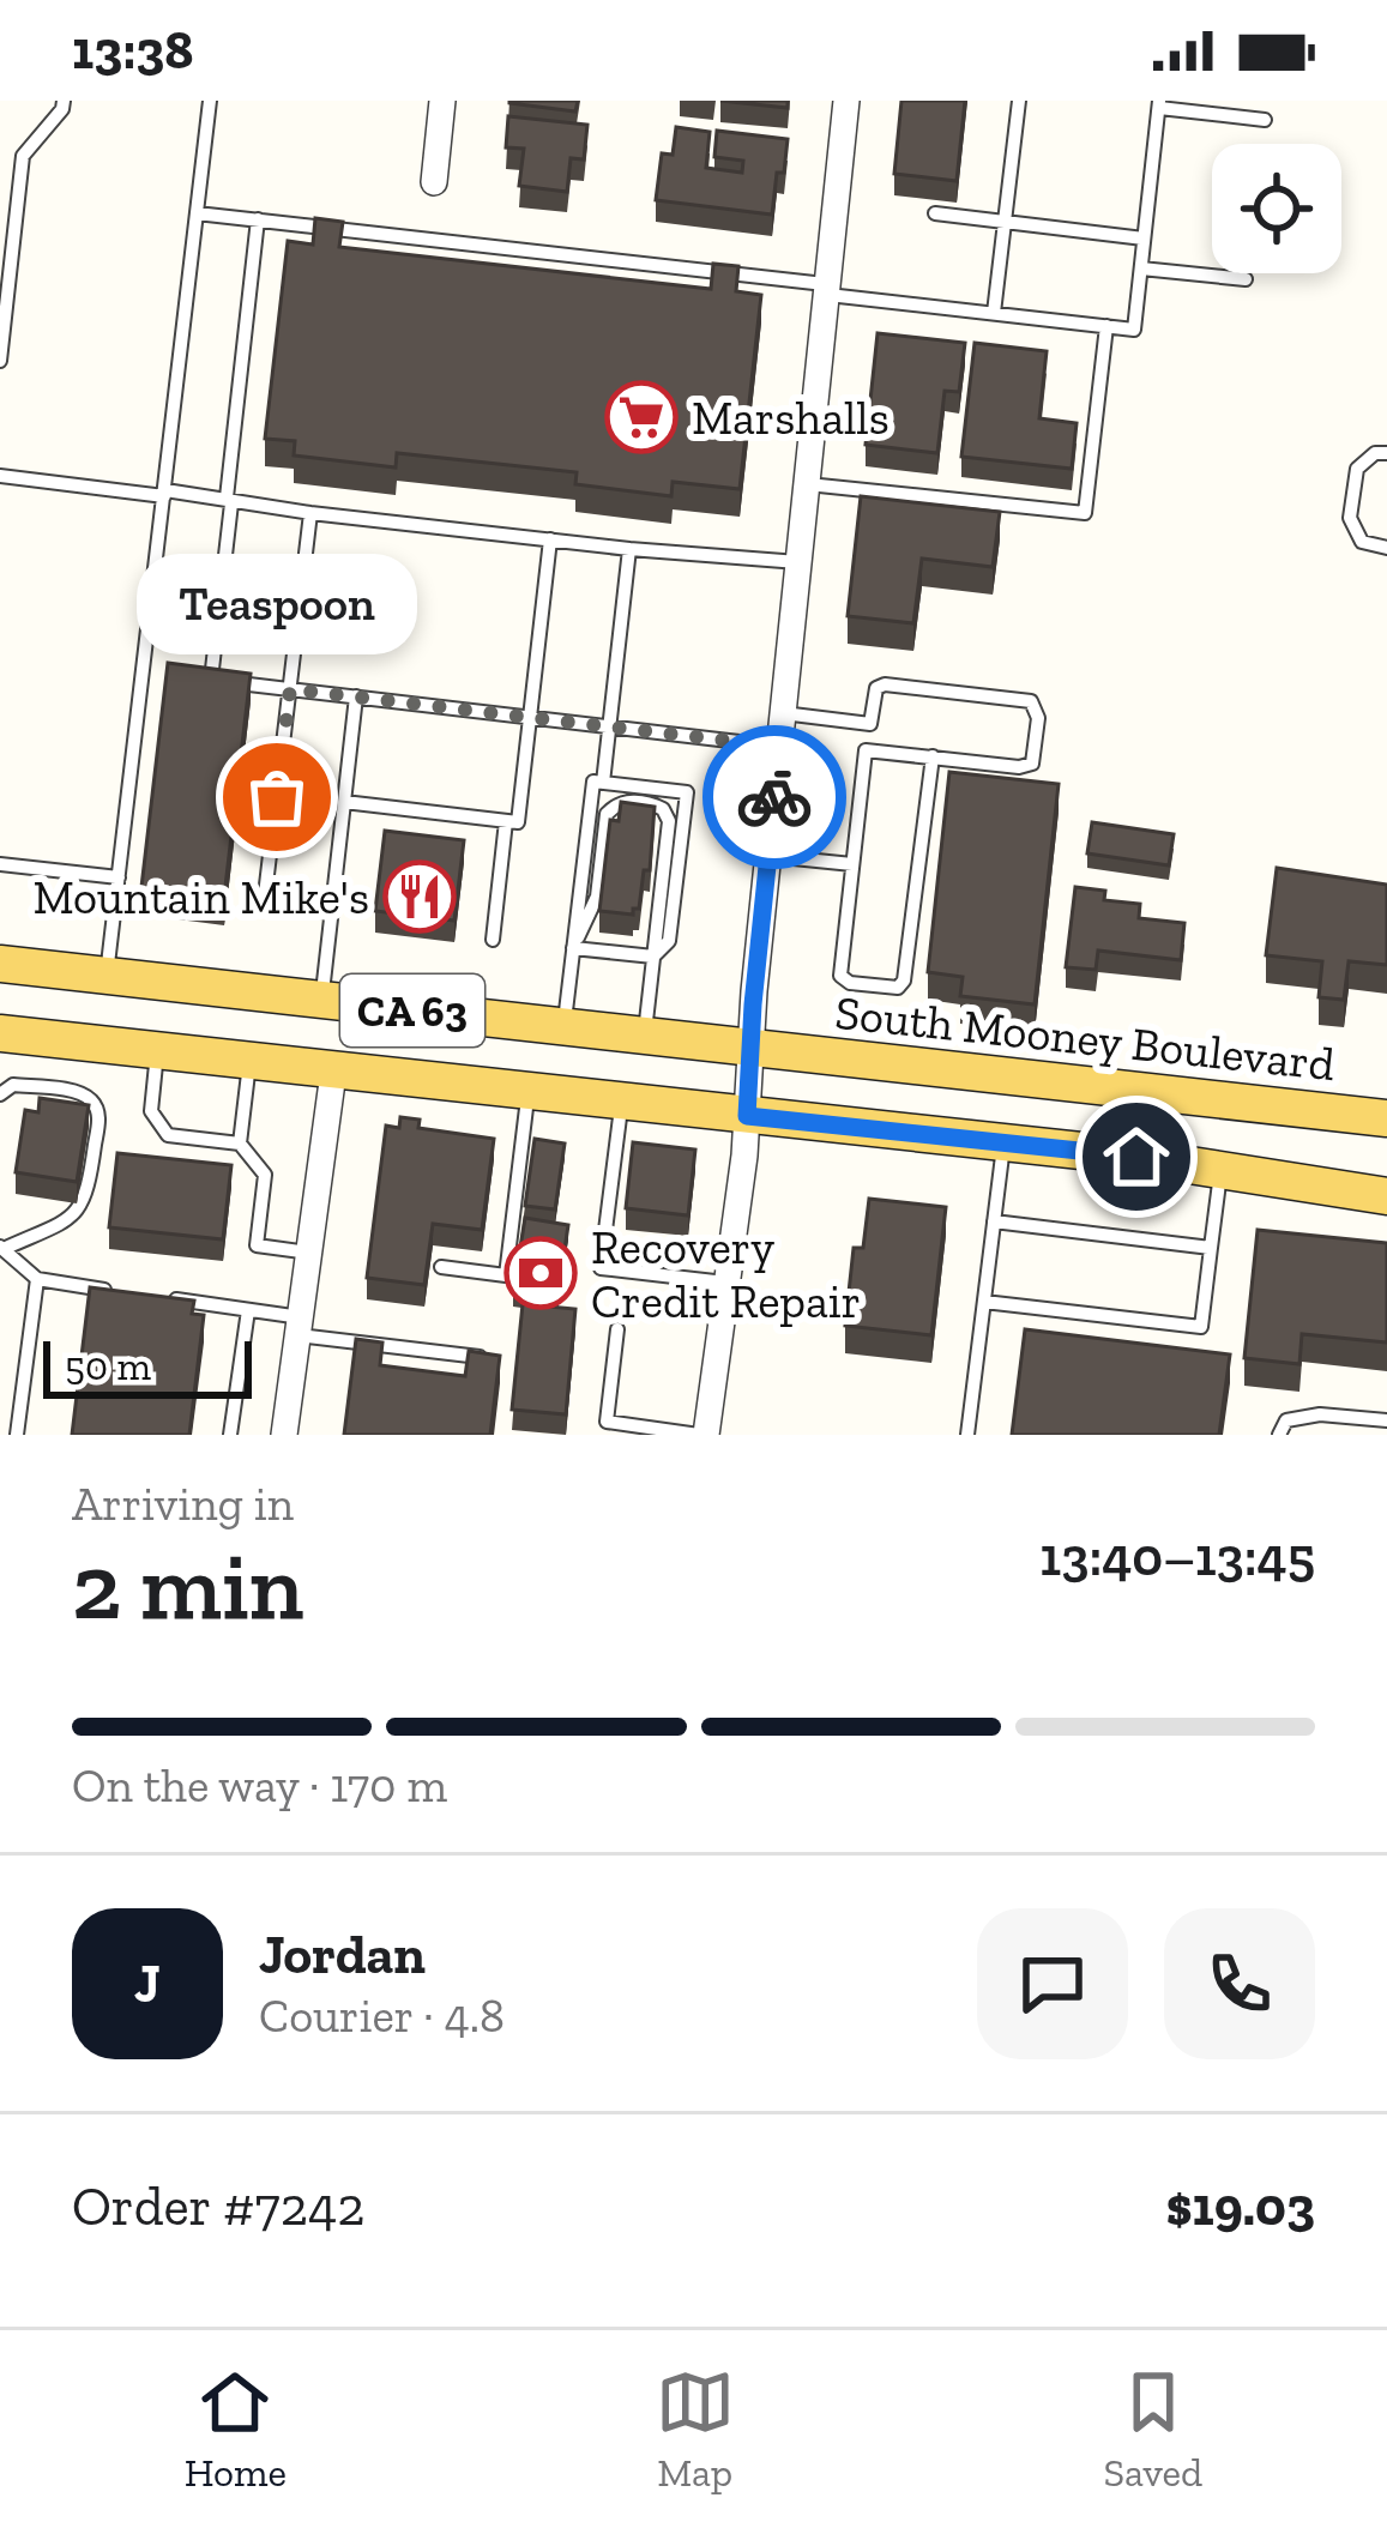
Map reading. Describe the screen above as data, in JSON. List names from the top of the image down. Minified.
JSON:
{"streets":{"main road":["CA 63","South Mooney Boulevard"]},"places":{"supermarket":["Marshalls"],"other":["Teaspoon"],"restaurant":["Mountain Mike's"],"bank":["Recovery Credit Repair"]},"scale_bar":"50 m","page":{"status":"13:38","bubble":"Teaspoon","scale":"50 m","heading":["2 min","Arriving in","13:40–13:45"],"panel":["Jordan","Courier · 4.8","Order #7242","$19.03"],"bar":"On the way · 170 m","round":"J","tabs":["Home","Map","Saved"]}}
